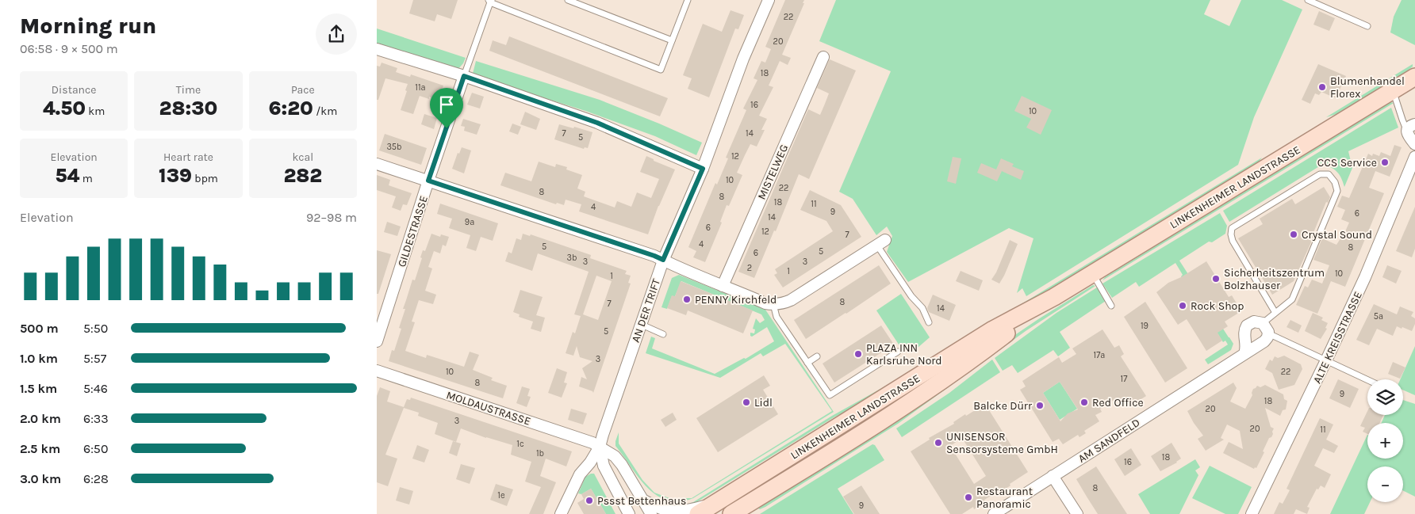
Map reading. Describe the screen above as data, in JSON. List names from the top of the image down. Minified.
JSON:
{"streets":{"main road":["LINKENHEIMER LANDSTRASSE"],"street":["MISTELWEG","GILDESTRASSE","AN DER TRIFT","ALTE KREISSTRASSE","MOLDAUSTRASSE","AM SANDFELD"]},"crossings":[["LINKENHEIMER LANDSTRASSE","MOLDAUSTRASSE"],["AN DER TRIFT","MOLDAUSTRASSE"]],"places":["Blumenhandel Florex","CCS Service","Crystal Sound","Sicherheitszentrum Bolzhauser","PENNY Kirchfeld","Rock Shop","PLAZA INN Karlsruhe Nord","Lidl","Red Office","Balcke Dürr","UNISENSOR Sensorsysteme GmbH","Restaurant Panoramic","Pssst Bettenhaus"],"house_numbers":["22","20","18","11a","16","10","7","14","5","35b","12","10","22","8","8","18","11","4","9","6","14","9a","6","12","7","4","5","8","5","6","3b","3","3","2","1","10","1","8","7","14","5a","19","5","17a","3","10","22","17","8","9","18","20","3","20","11","1c","1b","18","16","8","1e","9"],"page":{"heading":["Morning run","06:58 · 9 × 500 m"],"stats":[["Distance","4.50 km"],["Time","28:30"],["Pace","6:20 /km"],["Elevation","54 m"],["Heart rate","139 bpm"],["kcal","282"]],"chart":["Elevation","92–98 m"],"list":[{"name":"500 m","note":"5:50"},{"name":"1.0 km","note":"5:57"},{"name":"1.5 km","note":"5:46"},{"name":"2.0 km","note":"6:33"},{"name":"2.5 km","note":"6:50"},{"name":"3.0 km","note":"6:28"}],"map_buttons":["+","−"]}}
